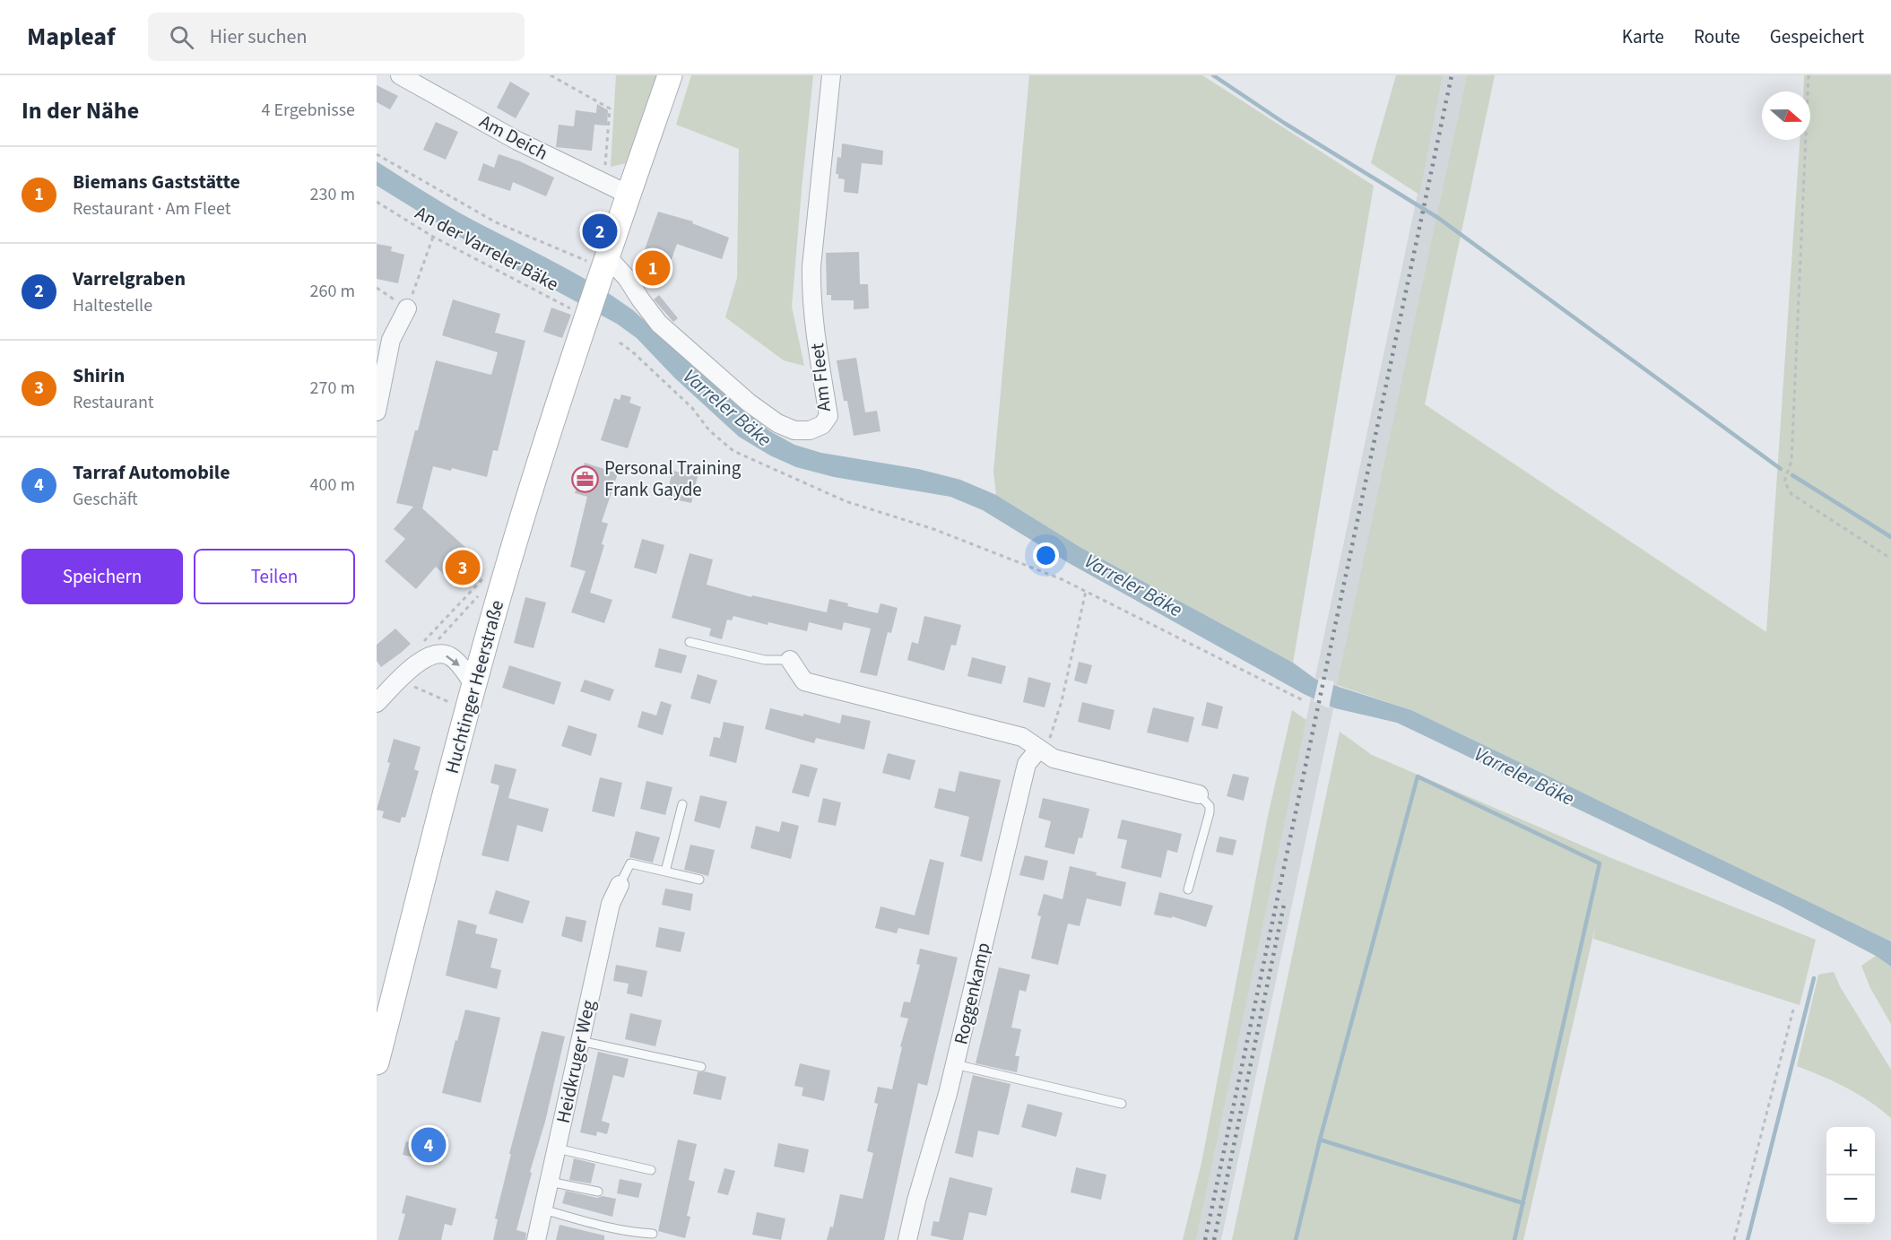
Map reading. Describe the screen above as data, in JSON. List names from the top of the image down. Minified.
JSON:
{"streets":{"main road":["Huchtinger Heerstraße"],"street":["Am Deich","Am Fleet","Roggenkamp","Heidkruger Weg"],"path":["An der Varreler Bäke"]},"crossings":[["Am Deich","Huchtinger Heerstraße"],["An der Varreler Bäke","Huchtinger Heerstraße"],["Am Fleet","Huchtinger Heerstraße"]],"water":["Varreler Bäke"],"places":{"office":["Personal Training Frank Gayde"]},"north":"right","page":{"header":"Mapleaf","search":"Hier suchen","nav":["Karte","Route","Gespeichert"],"heading":["In der Nähe","4 Ergebnisse"],"list":[{"mark":"1","name":"Biemans Gaststätte","note":"Restaurant · Am Fleet","value":"230 m"},{"mark":"2","name":"Varrelgraben","note":"Haltestelle","value":"260 m"},{"mark":"3","name":"Shirin","note":"Restaurant","value":"270 m"},{"mark":"4","name":"Tarraf Automobile","note":"Geschäft","value":"400 m"}],"pins":["2","1","3","4"],"buttons":["Speichern","Teilen"],"map_buttons":["+","−"]}}
